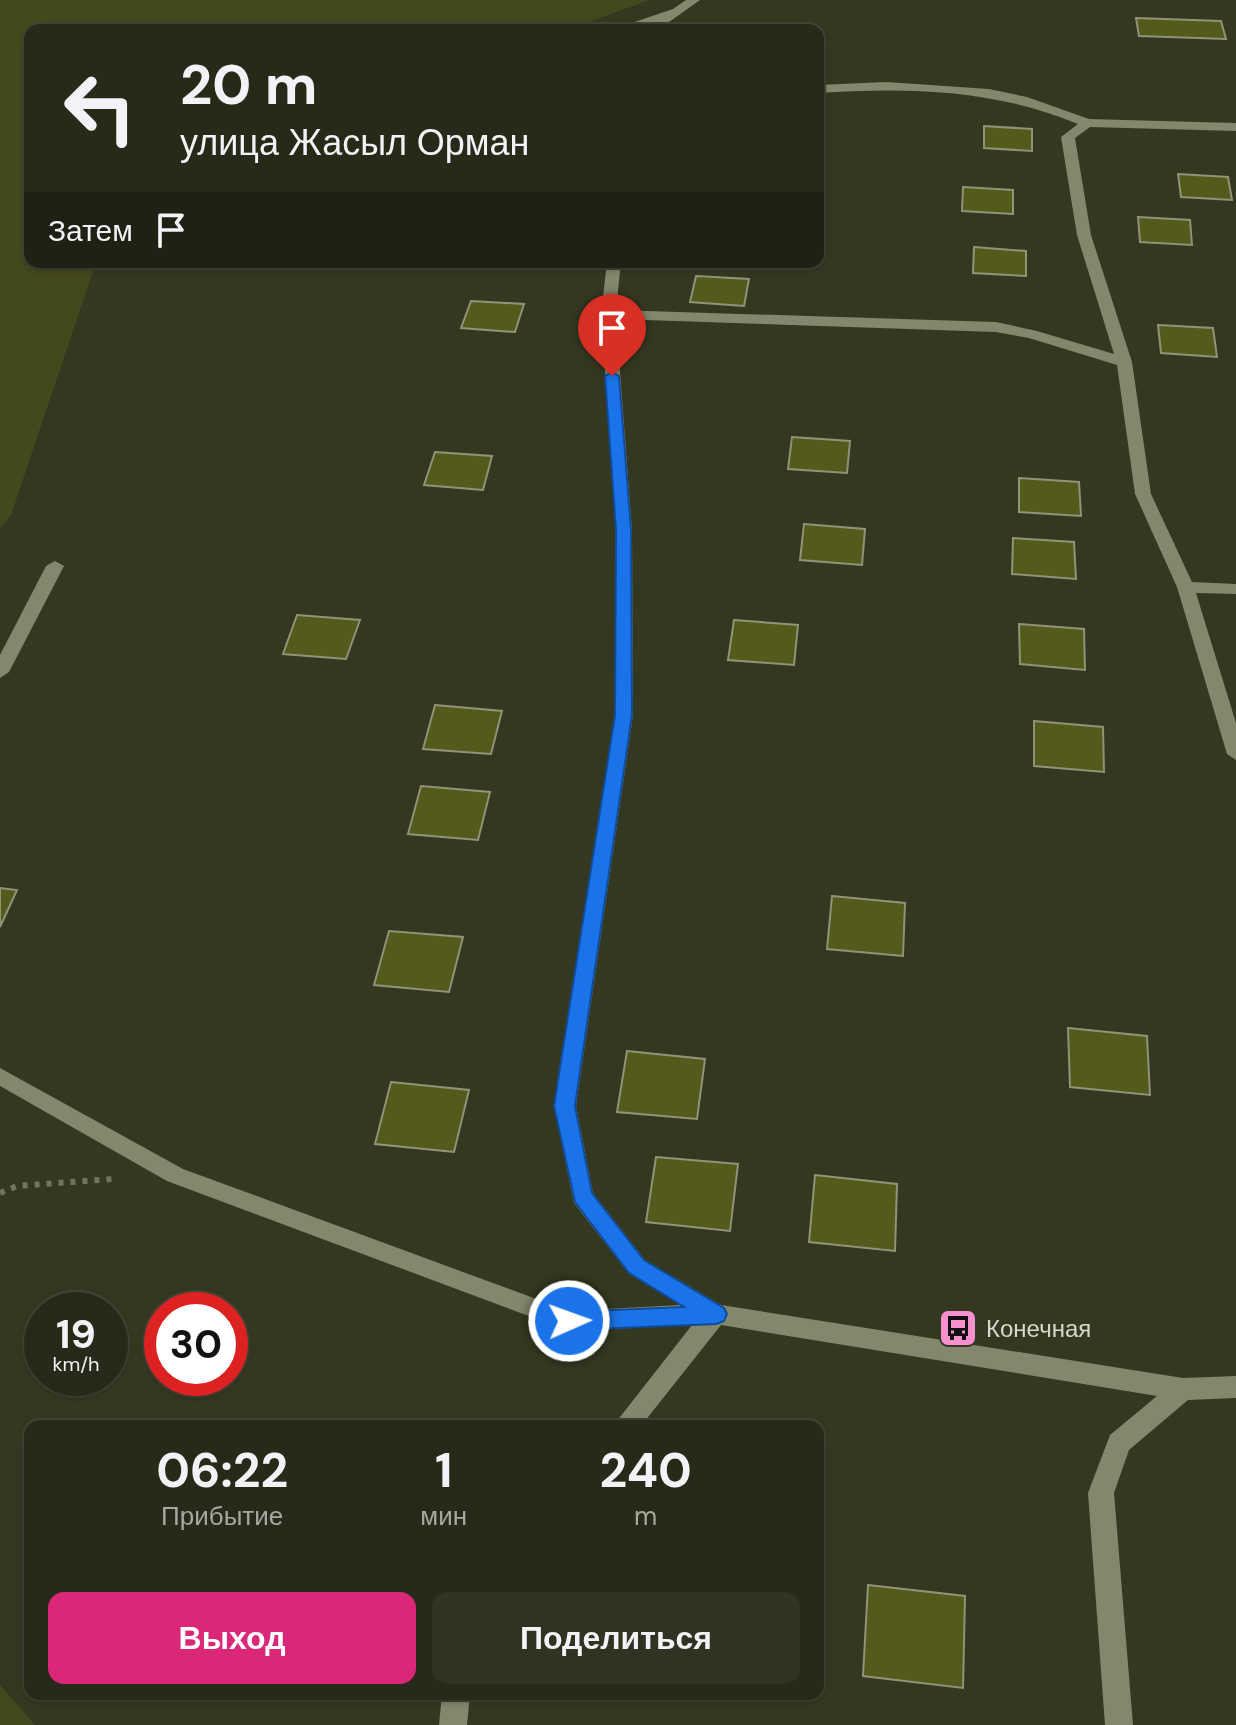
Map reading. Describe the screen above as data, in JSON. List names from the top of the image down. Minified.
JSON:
{"places":{"bus stop":["Конечная"]},"page":{"turn":["20 m","улица Жасыл Орман"],"then":"Затем","speed":"19 km/h","limit":"30","eta":["06:22","Прибытие","1","мин","240","m"],"buttons":["Выход","Поделиться"]}}
